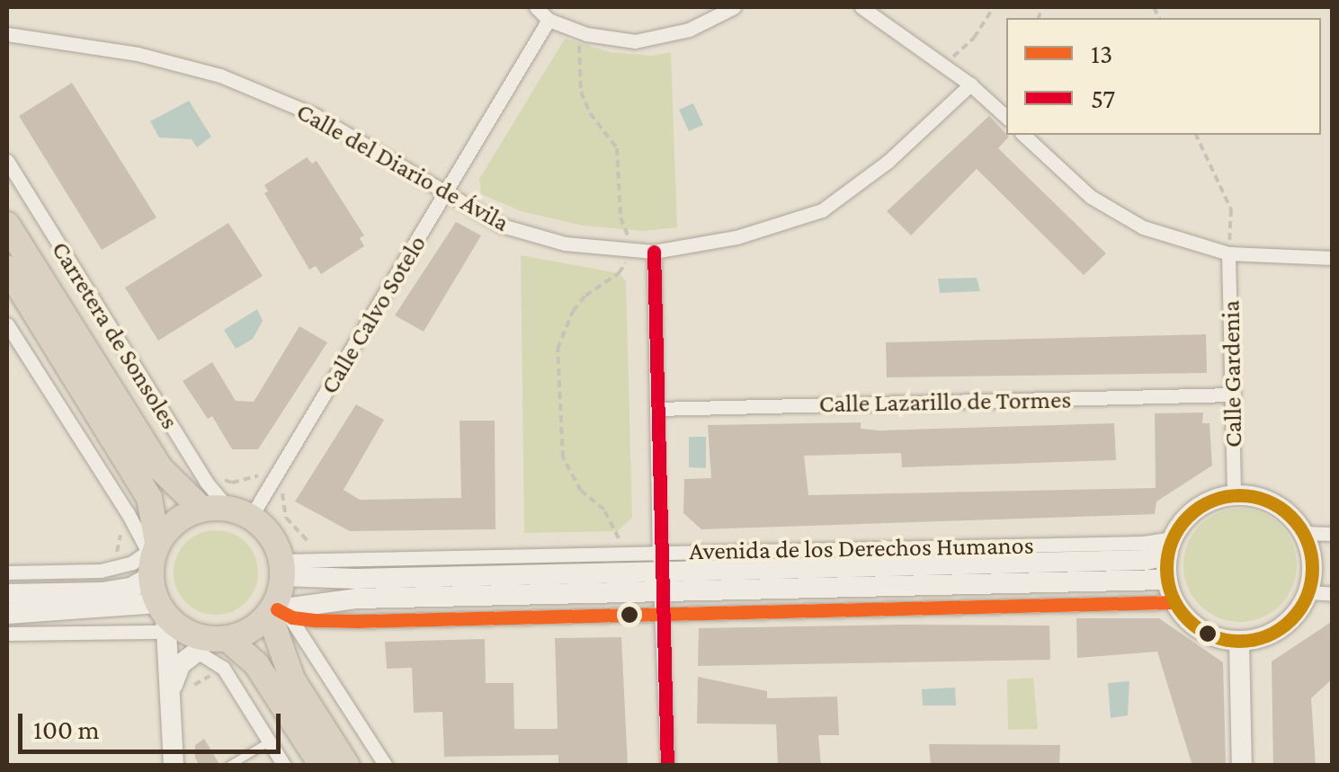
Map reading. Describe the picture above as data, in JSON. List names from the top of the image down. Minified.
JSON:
{"streets":{"highway":["Carretera de Sonsoles"],"main road":["Avenida de los Derechos Humanos"],"street":["Calle del Diario de Ávila","Calle Calvo Sotelo","Calle Gardenia","Calle Lazarillo de Tormes"]},"crossings":[["Calle del Diario de Ávila","Calle Calvo Sotelo"],["Calle Calvo Sotelo","Carretera de Sonsoles"],["Calle Calvo Sotelo","Avenida de los Derechos Humanos"],["Carretera de Sonsoles","Avenida de los Derechos Humanos"],["Calle Gardenia","Calle Lazarillo de Tormes"],["Calle Gardenia","Avenida de los Derechos Humanos"]],"lines":["transit line 57","transit line 13"],"legend":["13","57"],"scale_bar":"100 m"}
